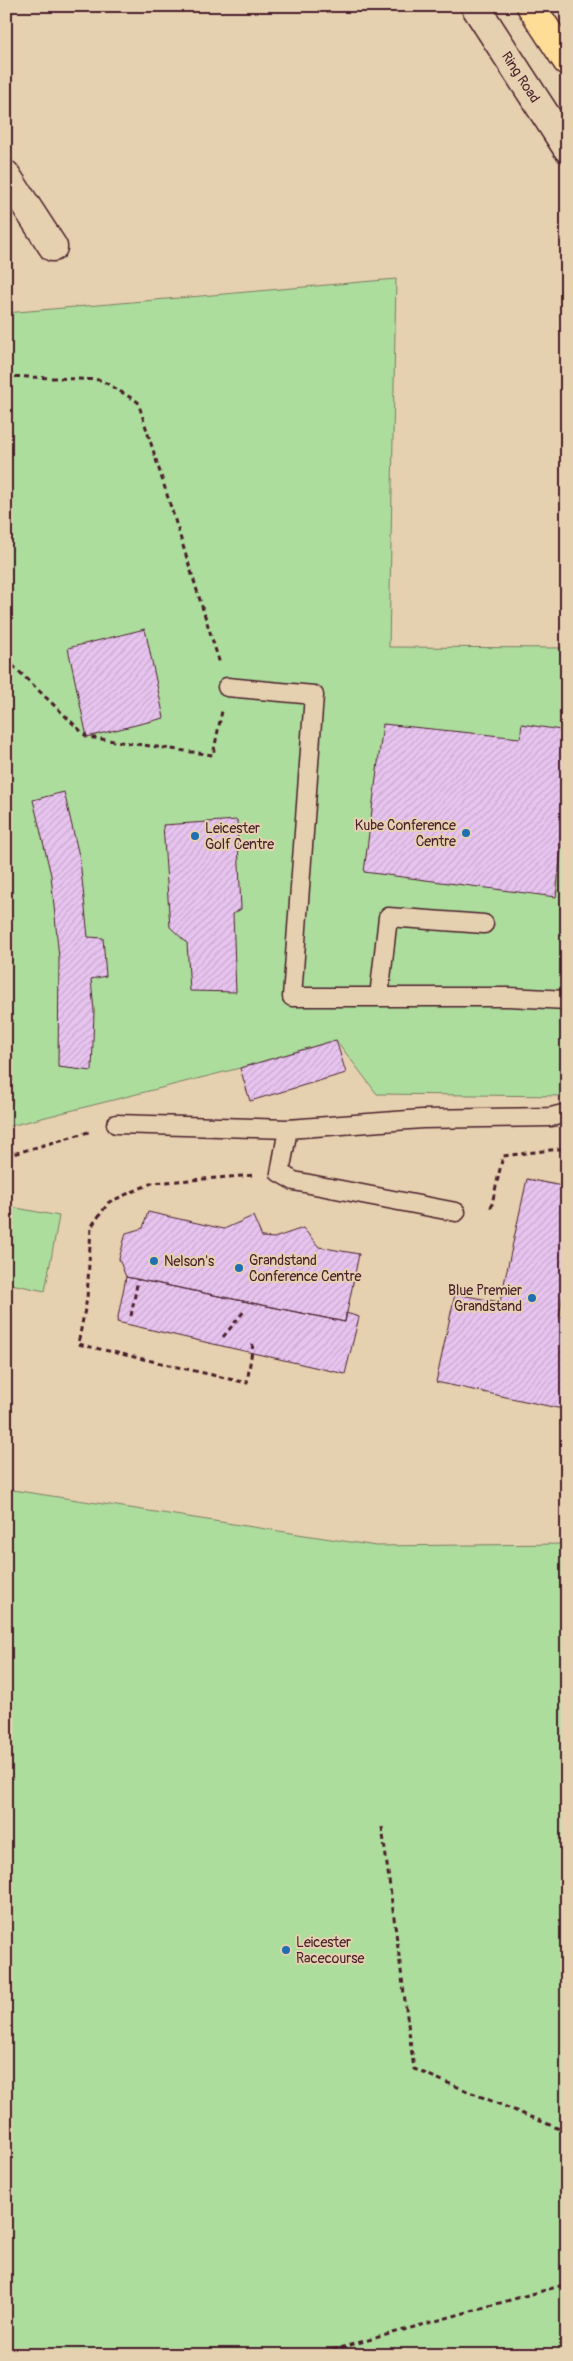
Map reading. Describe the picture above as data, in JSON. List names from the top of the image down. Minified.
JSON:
{"streets":{"street":["Ring Road"]},"places":["Kube Conference Centre","Leicester Golf Centre","Nelson's","Grandstand Conference Centre","Blue Premier Grandstand","Leicester Racecourse"]}
